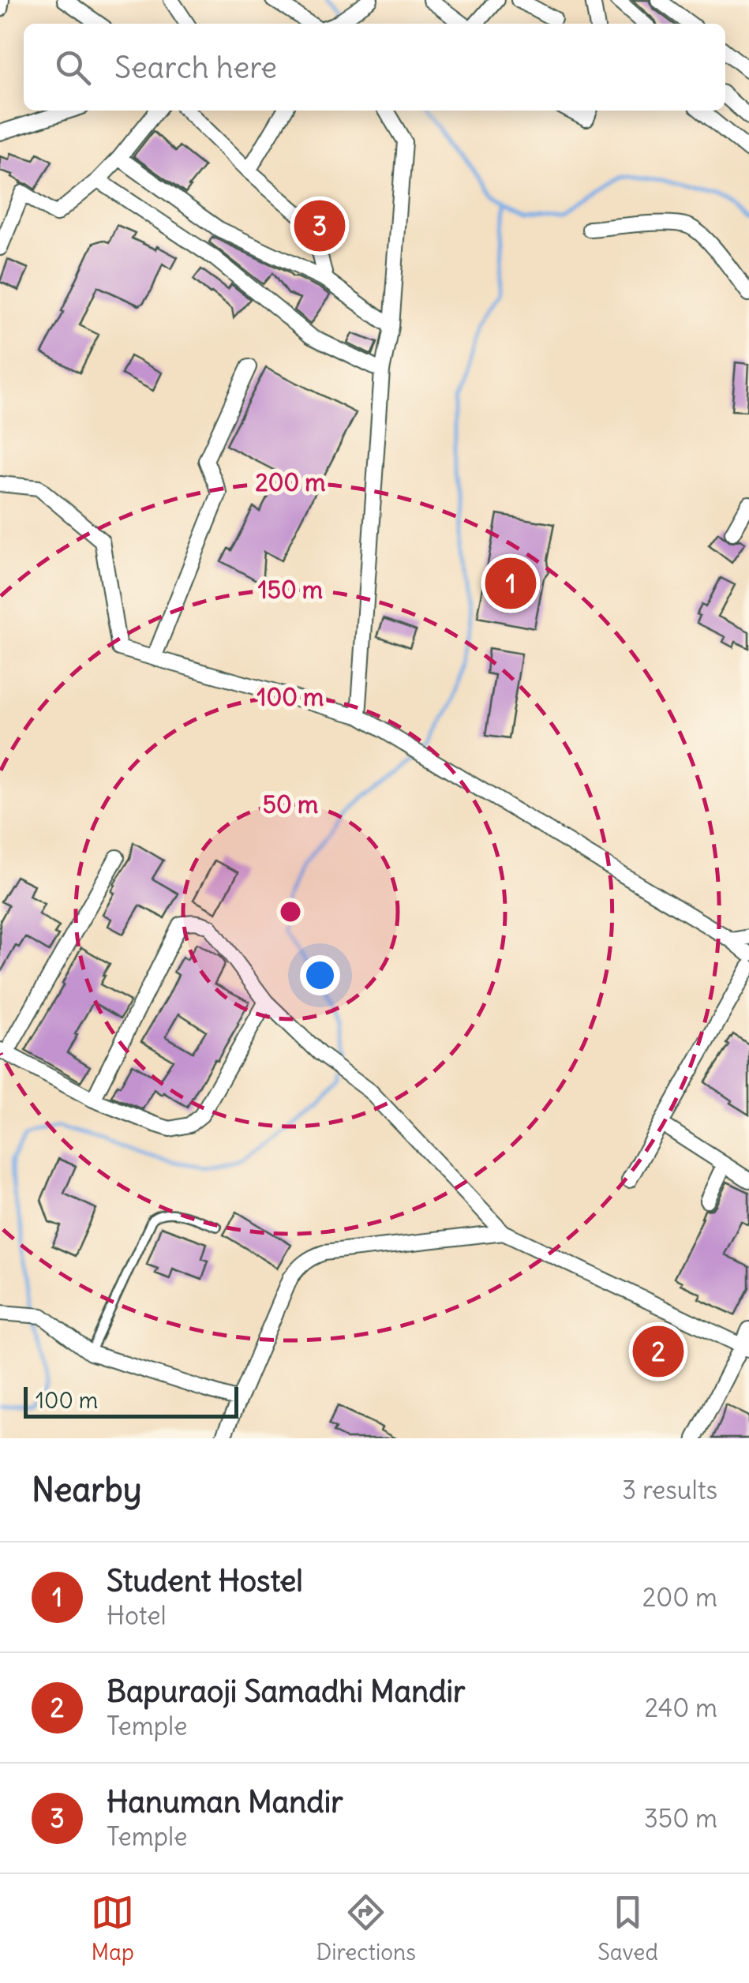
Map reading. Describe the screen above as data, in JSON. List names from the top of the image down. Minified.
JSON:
{"scale_bar":"100 m","page":{"search":"Search here","pins":["3","1","2"],"scale":"100 m","heading":["Nearby","3 results"],"list":[{"mark":"1","name":"Student Hostel","note":"Hotel","value":"200 m"},{"mark":"2","name":"Bapuraoji Samadhi Mandir","note":"Temple","value":"240 m"},{"mark":"3","name":"Hanuman Mandir","note":"Temple","value":"350 m"}],"nav":["Map","Directions","Saved"]},"rings":["200 m","150 m","100 m","50 m"]}
